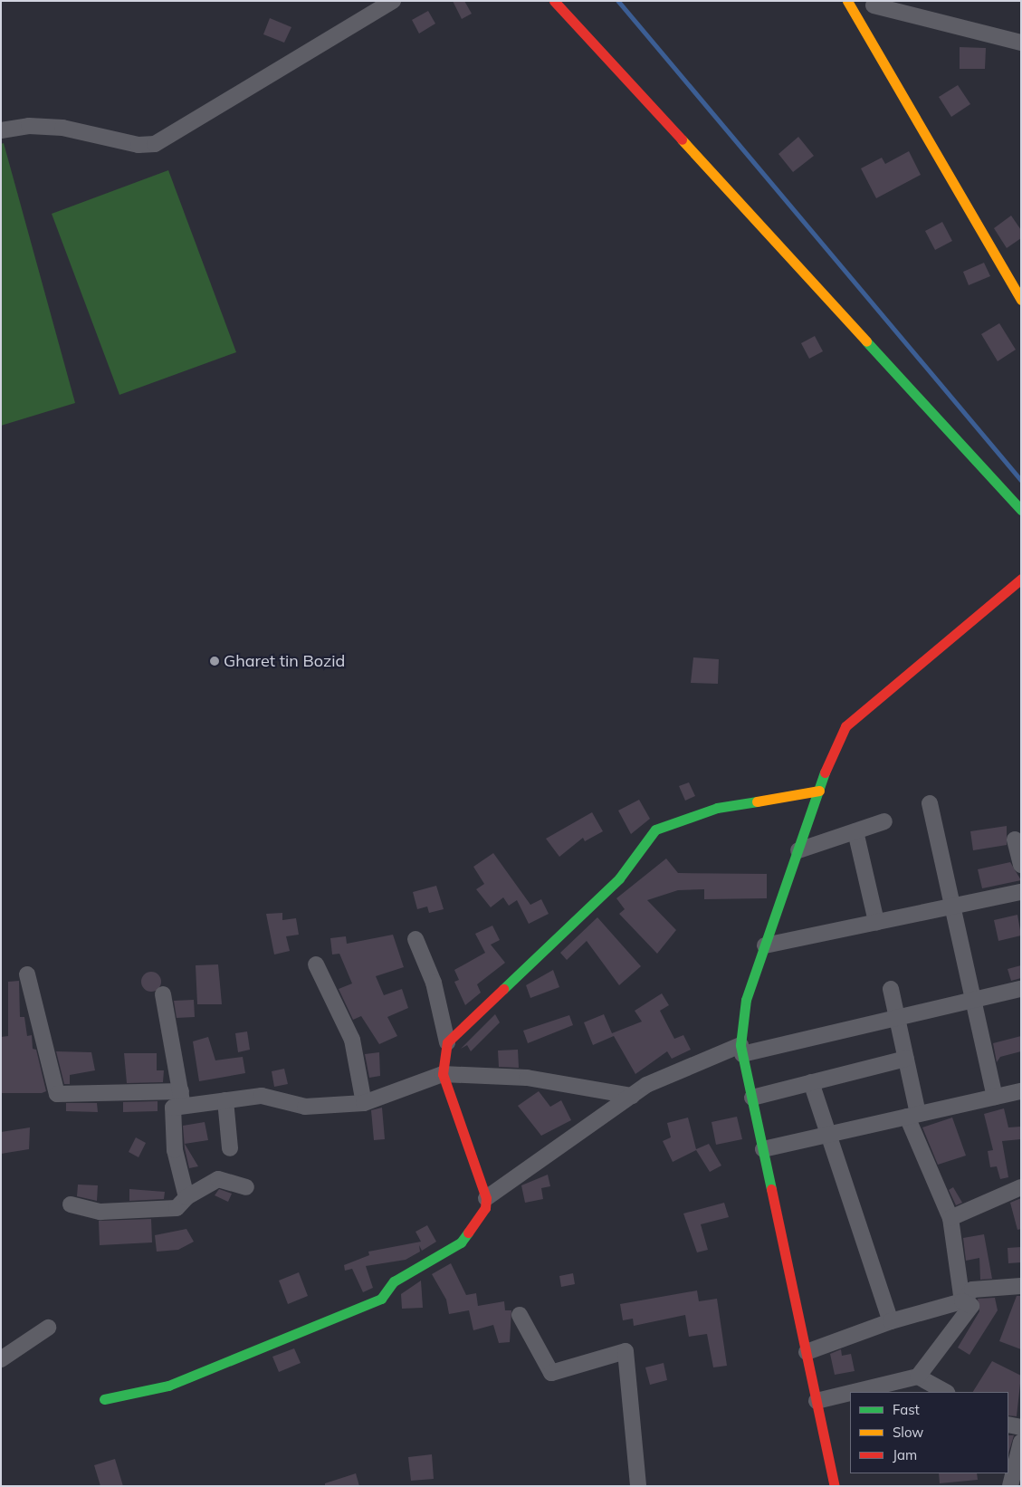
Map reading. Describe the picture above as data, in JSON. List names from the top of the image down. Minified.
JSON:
{"places":["Gharet tin Bozid"],"legend":["Fast","Slow","Jam"]}
